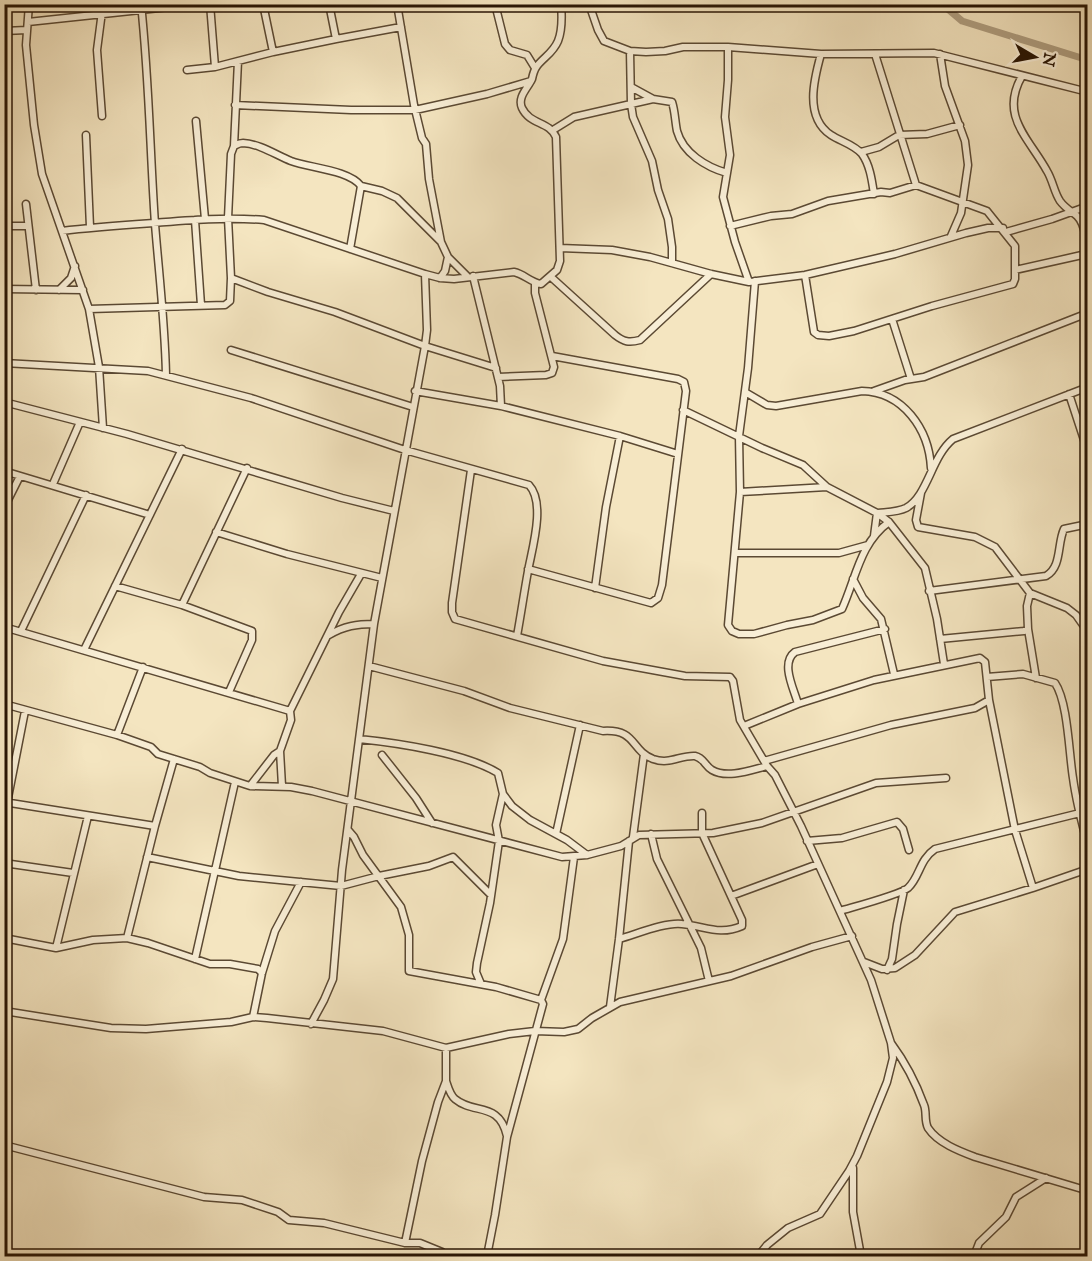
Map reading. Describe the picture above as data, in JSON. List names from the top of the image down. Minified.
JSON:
{"north":"right"}
